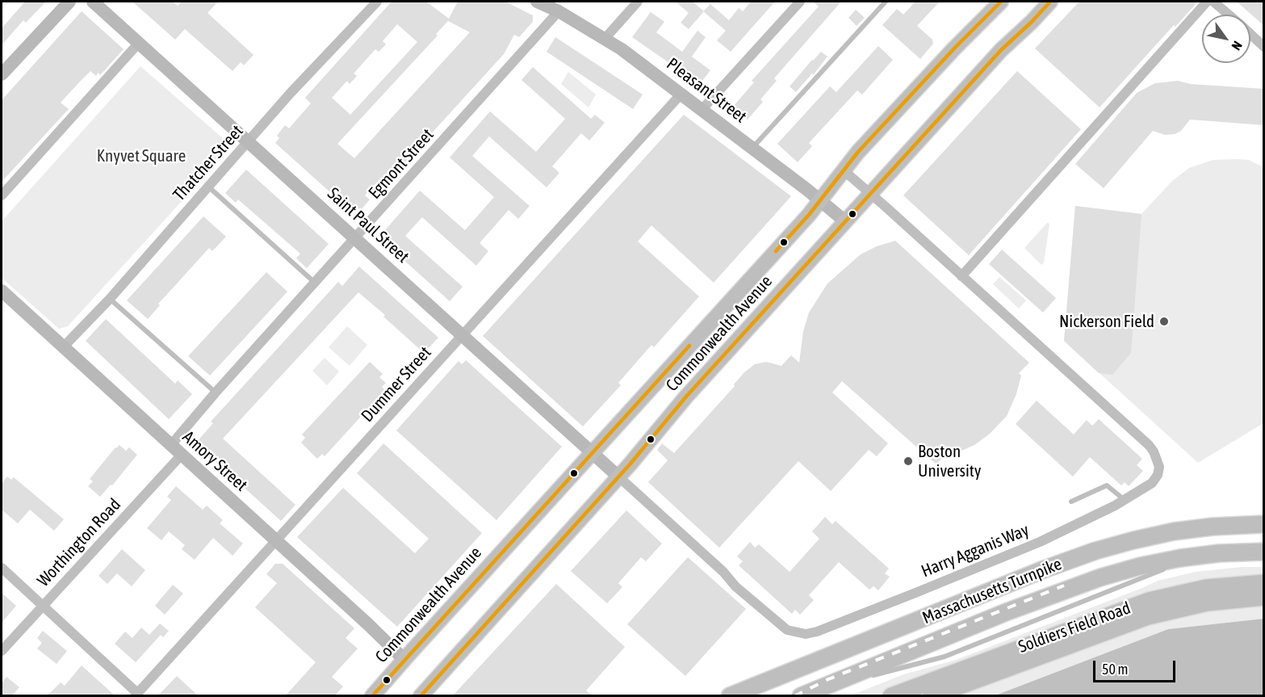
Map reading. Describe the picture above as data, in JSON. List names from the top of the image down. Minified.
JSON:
{"streets":{"highway":["Massachusetts Turnpike","Soldiers Field Road"],"main road":["Commonwealth Avenue"],"street":["Pleasant Street","Thatcher Street","Egmont Street","Saint Paul Street","Dummer Street","Amory Street","Worthington Road","Harry Agganis Way"]},"crossings":[["Pleasant Street","Egmont Street"],["Pleasant Street","Commonwealth Avenue"],["Pleasant Street","Dummer Street"],["Thatcher Street","Saint Paul Street"],["Thatcher Street","Amory Street"],["Egmont Street","Saint Paul Street"],["Egmont Street","Amory Street"],["Saint Paul Street","Commonwealth Avenue"],["Saint Paul Street","Dummer Street"],["Saint Paul Street","Harry Agganis Way"],["Commonwealth Avenue","Amory Street"],["Commonwealth Avenue","Harry Agganis Way"],["Dummer Street","Amory Street"],["Amory Street","Worthington Road"]],"parks":["Knyvet Square"],"places":["Nickerson Field","Boston University"],"scale_bar":"50 m","north":"bottom right"}
